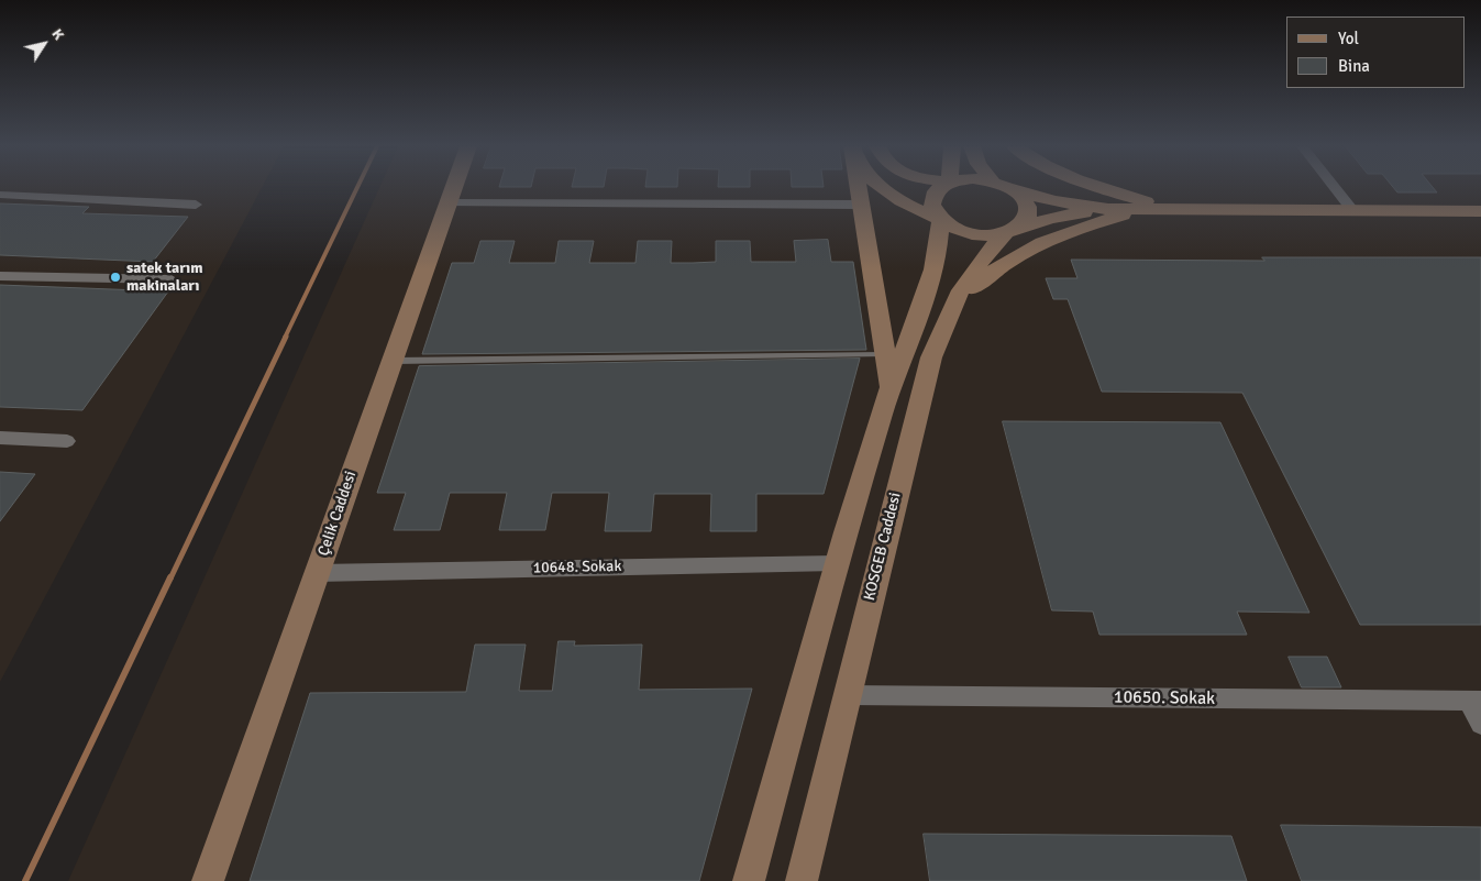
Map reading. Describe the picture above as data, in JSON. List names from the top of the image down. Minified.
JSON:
{"streets":{"main road":["Çelik Caddesi","KOSGEB Caddesi"],"street":["10648. Sokak","10650. Sokak"]},"crossings":[["Çelik Caddesi","10648. Sokak"],["KOSGEB Caddesi","10650. Sokak"]],"places":["satek tarım makinaları"],"legend":["Yol","Bina"],"north":"top right"}
